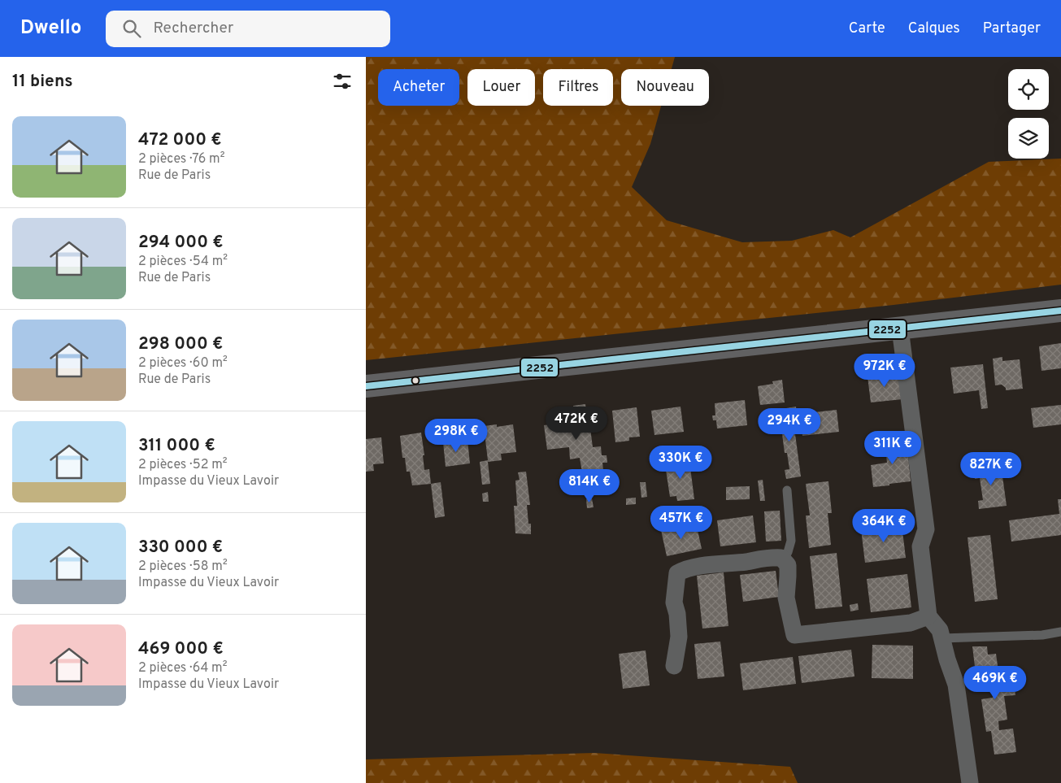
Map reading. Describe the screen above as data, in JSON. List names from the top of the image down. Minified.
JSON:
{"lines":["transit line 2252"],"page":{"header":"Dwello","search":"Rechercher","nav":["Carte","Calques","Partager"],"heading":"11 biens","chip":["Acheter","Louer","Filtres","Nouveau"],"list":[{"name":"472 000 €","note":"2 pièces · 76 m² · Rue de Paris"},{"name":"294 000 €","note":"2 pièces · 54 m² · Rue de Paris"},{"name":"298 000 €","note":"2 pièces · 60 m² · Rue de Paris"},{"name":"311 000 €","note":"2 pièces · 52 m² · Impasse du Vieux Lavoir"},{"name":"330 000 €","note":"2 pièces · 58 m² · Impasse du Vieux Lavoir"},{"name":"469 000 €","note":"2 pièces · 64 m² · Impasse du Vieux Lavoir"}],"price":["972K €","472K €","294K €","298K €","311K €","330K €","827K €","814K €","457K €","364K €","469K €"]}}
